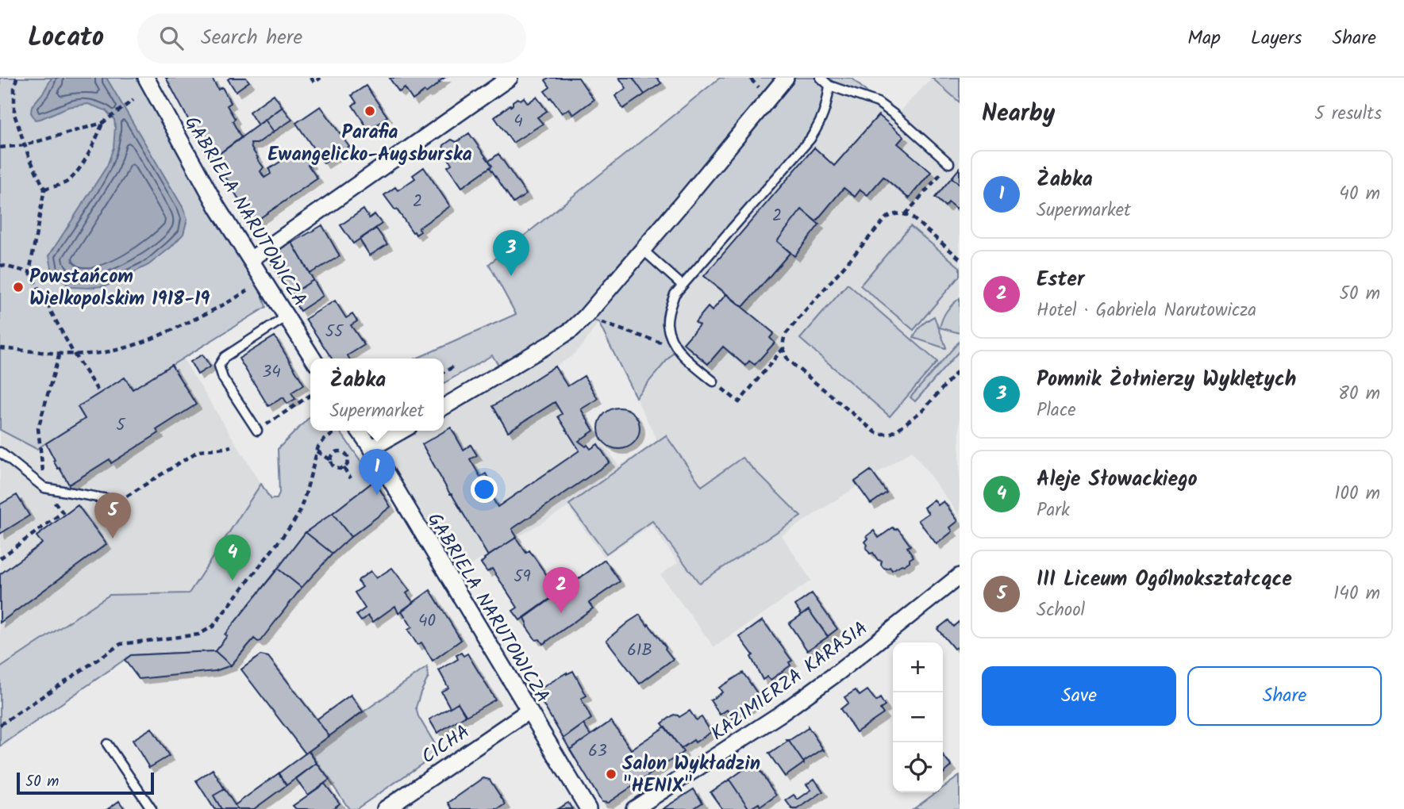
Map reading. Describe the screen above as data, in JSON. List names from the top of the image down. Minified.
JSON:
{"streets":{"street":["GABRIELA NARUTOWICZA","KAZIMIERZA KARASIA","CICHA"]},"crossings":[["GABRIELA NARUTOWICZA","CICHA"]],"places":["Parafia Ewangelicko-Augsburska","Powstańcom Wielkopolskim 1918-19","Salon Wykładzin \"HENIX\""],"house_numbers":["4","2","2","55","34","5","59","40","61B","63"],"scale_bar":"50 m","page":{"header":"Locato","search":"Search here","nav":["Map","Layers","Share"],"heading":["Nearby","5 results"],"list":[{"mark":"1","name":"Żabka","note":"Supermarket","value":"40 m"},{"mark":"2","name":"Ester","note":"Hotel · Gabriela Narutowicza","value":"50 m"},{"mark":"3","name":"Pomnik Żołnierzy Wyklętych","note":"Place","value":"80 m"},{"mark":"4","name":"Aleje Słowackiego","note":"Park","value":"100 m"},{"mark":"5","name":"III Liceum Ogólnokształcące","note":"School","value":"140 m"}],"pins":["3","1","5","4","2"],"popup":["Żabka","Supermarket"],"map_buttons":["+","−"],"buttons":["Save","Share"],"scale":"50 m"}}
